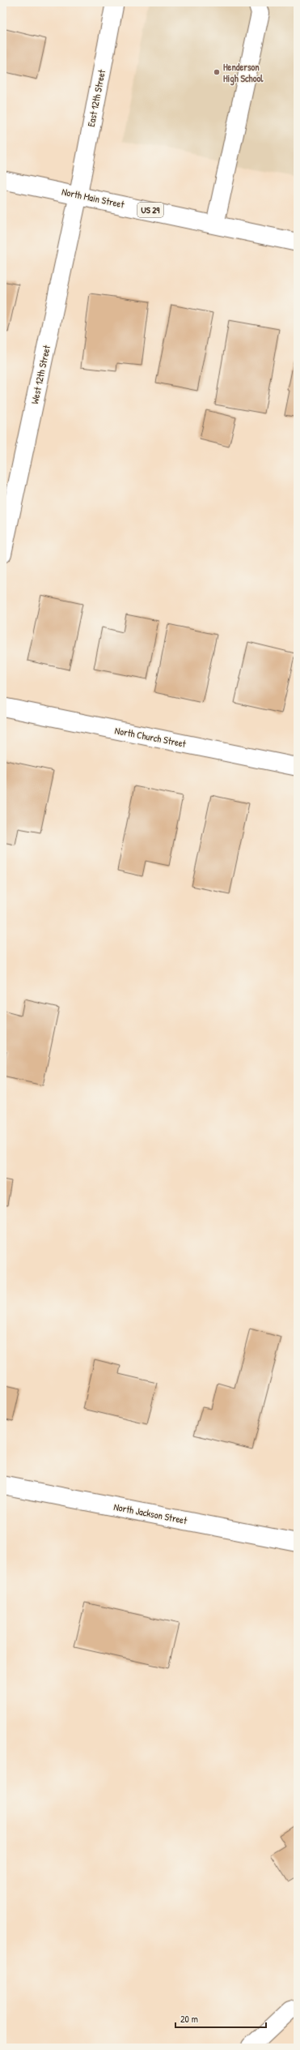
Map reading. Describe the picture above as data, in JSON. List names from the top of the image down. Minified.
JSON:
{"streets":{"street":["East 12th Street","North Main Street","US 29","West 12th Street","North Church Street","North Jackson Street"]},"crossings":[["East 12th Street","North Main Street"],["East 12th Street","West 12th Street"],["North Main Street","West 12th Street"]],"places":["Henderson High School"],"scale_bar":"20 m"}
